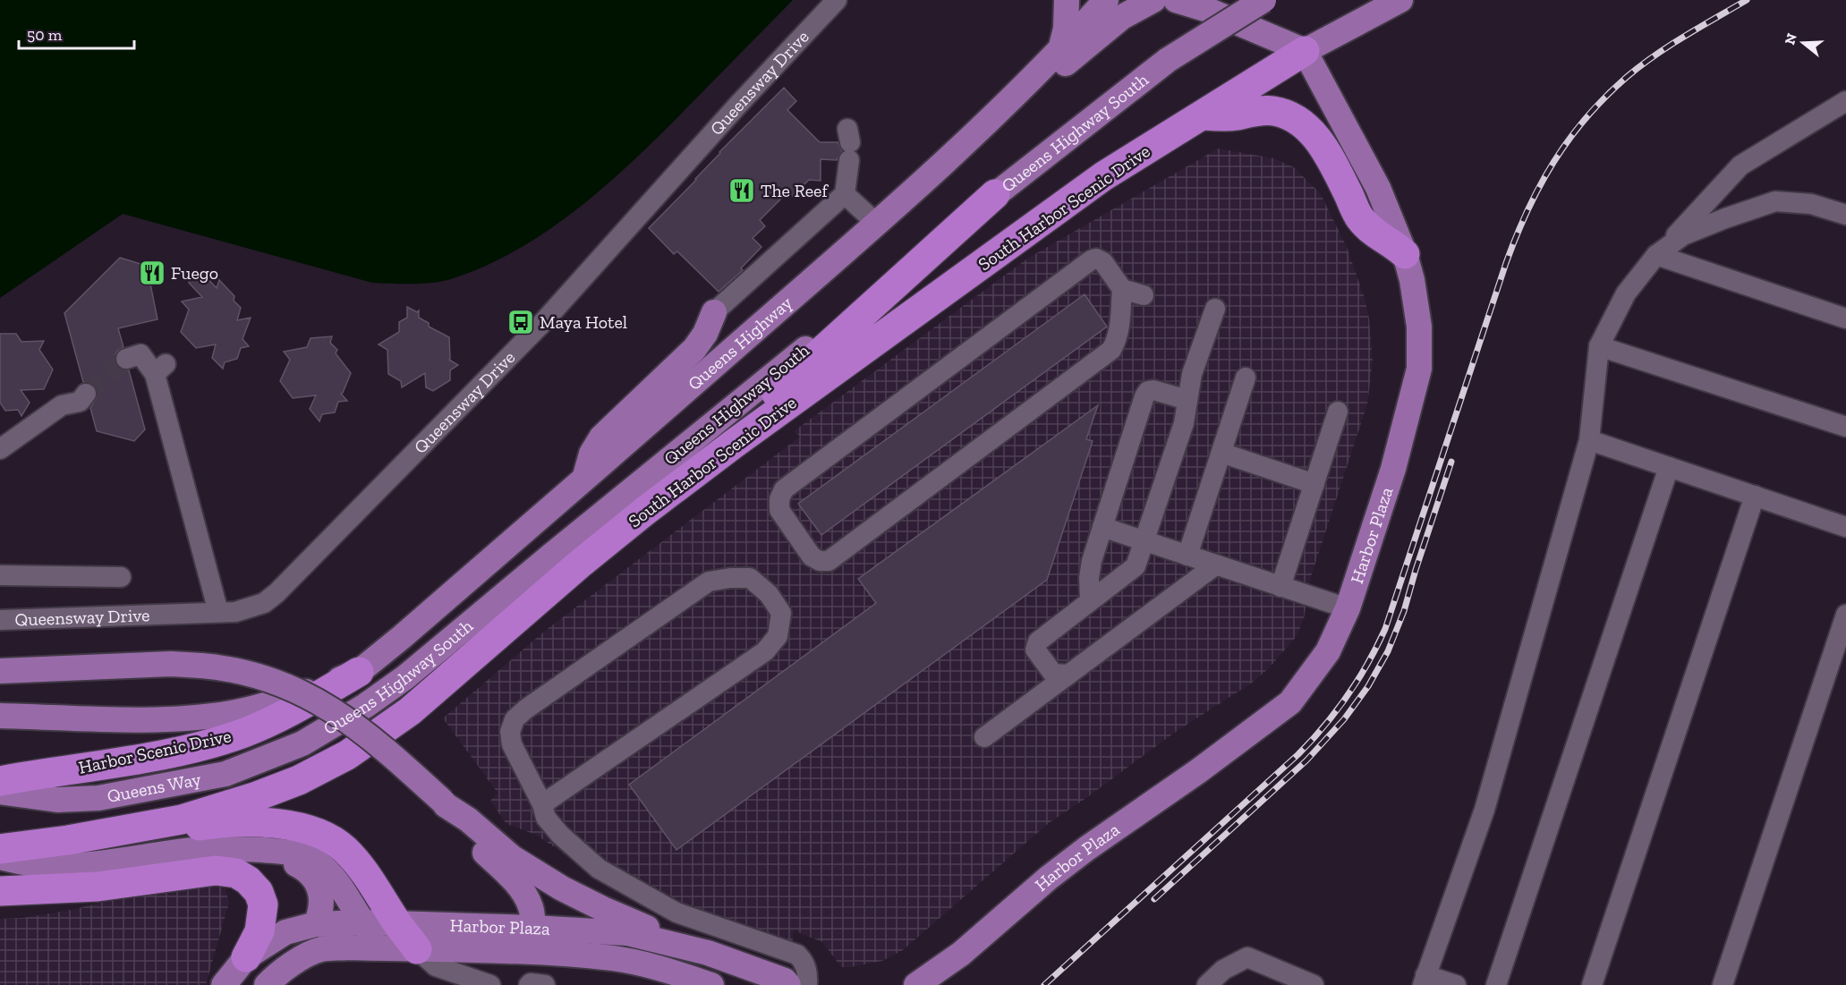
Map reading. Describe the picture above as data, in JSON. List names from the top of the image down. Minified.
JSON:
{"streets":{"highway":["South Harbor Scenic Drive","Harbor Scenic Drive"],"main road":["Queens Highway South","Queens Highway","Harbor Plaza","Queens Way"],"street":["Queensway Drive"]},"crossings":[["Queens Highway South","Queens Way"],["South Harbor Scenic Drive","Harbor Plaza"],["Queens Highway","Harbor Scenic Drive"]],"places":{"restaurant":["The Reef","Fuego"],"bus stop":["Maya Hotel"]},"scale_bar":"50 m","north":"left"}
